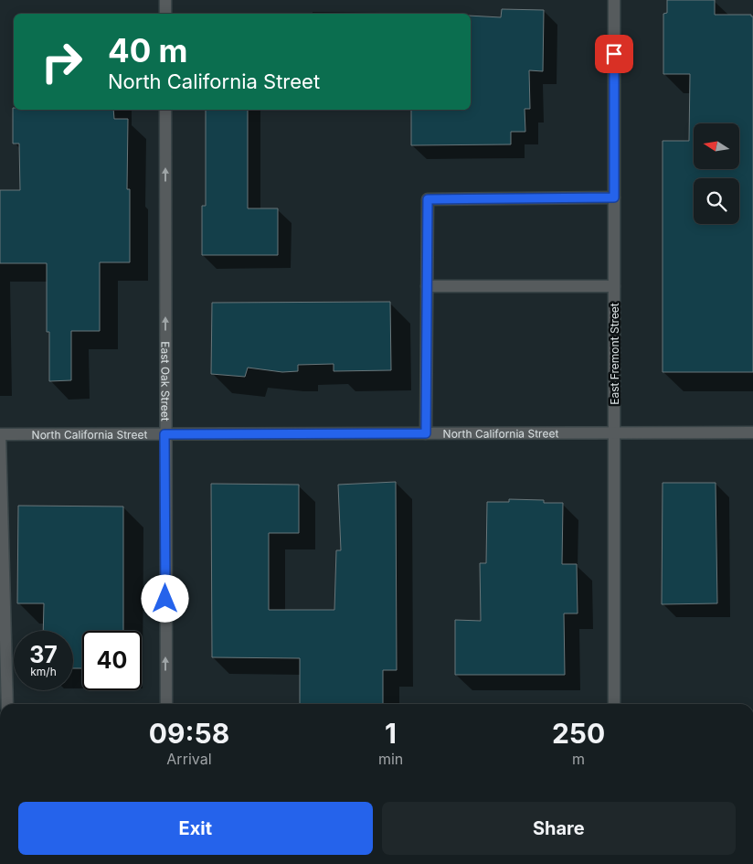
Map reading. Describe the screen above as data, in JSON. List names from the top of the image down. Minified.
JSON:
{"streets":{"street":["East Fremont Street","East Oak Street","North California Street"]},"crossings":[["East Fremont Street","North California Street"],["East Oak Street","North California Street"]],"one_way":["East Oak Street"],"north":"left","page":{"turn":["40 m","North California Street"],"speed":"37 km/h","limit":"40","eta":["09:58","Arrival","1","min","250","m"],"buttons":["Exit","Share"]}}
